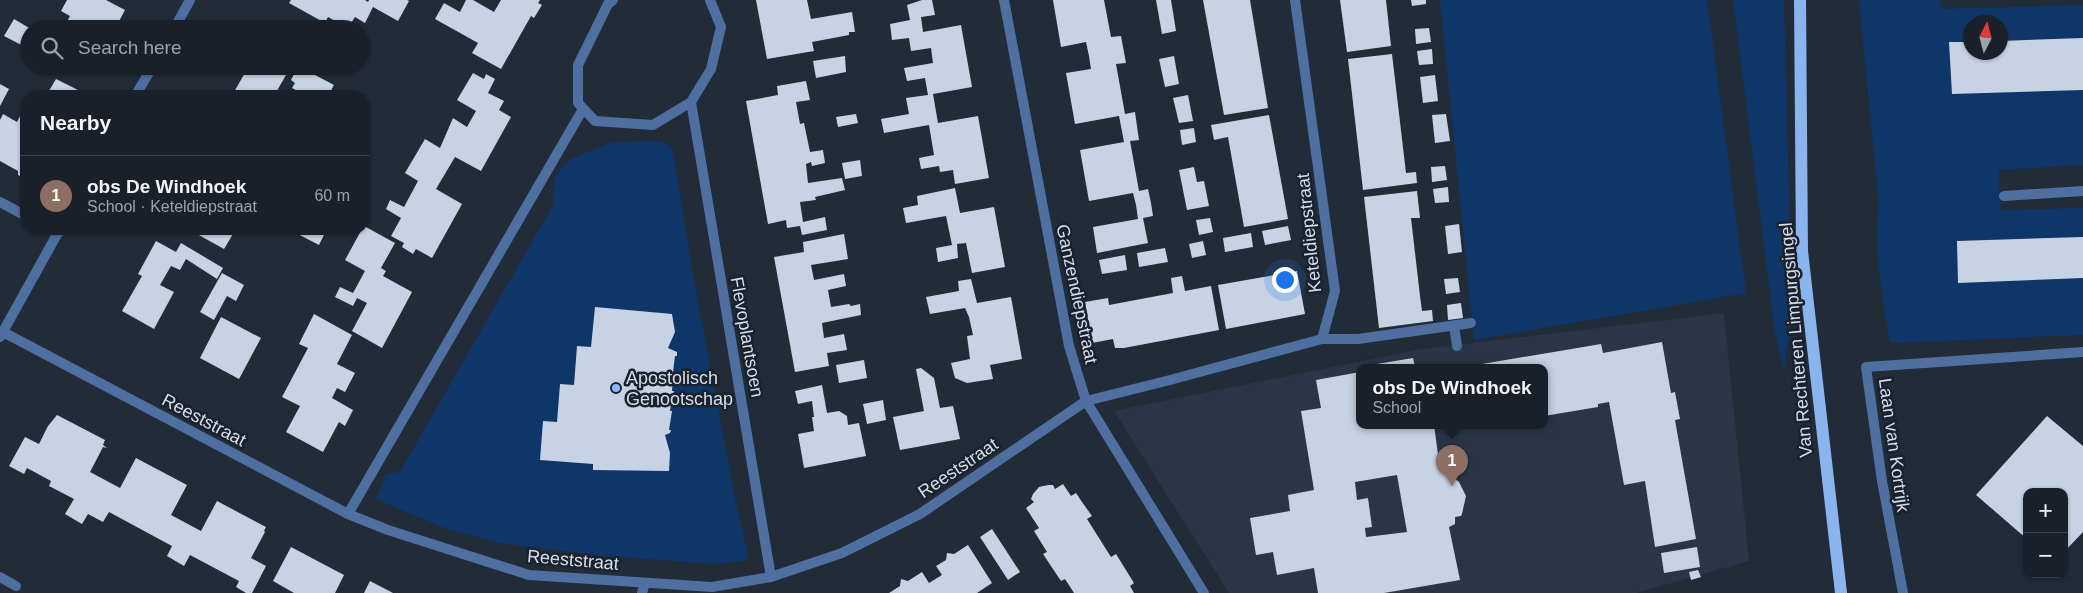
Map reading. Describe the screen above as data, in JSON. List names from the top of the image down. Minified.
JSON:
{"streets":{"main road":["Van Rechteren Limpurgsingel"],"street":["Keteldiepstraat","Ganzendiepstraat","Flevoplantsoen","Reeststraat","Laan van Kortrijk"]},"crossings":[["Ganzendiepstraat","Reeststraat"],["Flevoplantsoen","Reeststraat"]],"places":["Apostolisch Genootschap"],"north":"top","page":{"search":"Search here","heading":"Nearby","list":[{"mark":"1","name":"obs De Windhoek","note":"School · Keteldiepstraat","value":"60 m"}],"popup":["obs De Windhoek","School"],"pins":"1","map_buttons":["+","−"]}}
